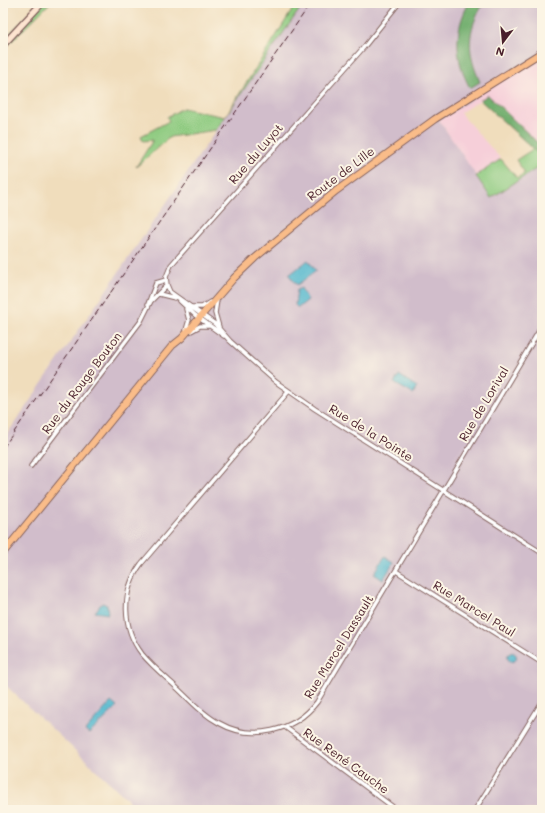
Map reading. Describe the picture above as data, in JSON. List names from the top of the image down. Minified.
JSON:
{"streets":{"main road":["Route de Lille"],"street":["Rue du Luyot","Rue du Rouge Bouton","Rue de Lorival","Rue de la Pointe","Rue Marcel Paul","Rue Marcel Dassault","Rue René Cauche"]},"crossings":[["Route de Lille","Rue de la Pointe"],["Rue de Lorival","Rue de la Pointe"],["Rue de Lorival","Rue Marcel Dassault"],["Rue de la Pointe","Rue Marcel Dassault"],["Rue Marcel Paul","Rue Marcel Dassault"],["Rue Marcel Dassault","Rue René Cauche"]],"north":"bottom"}
